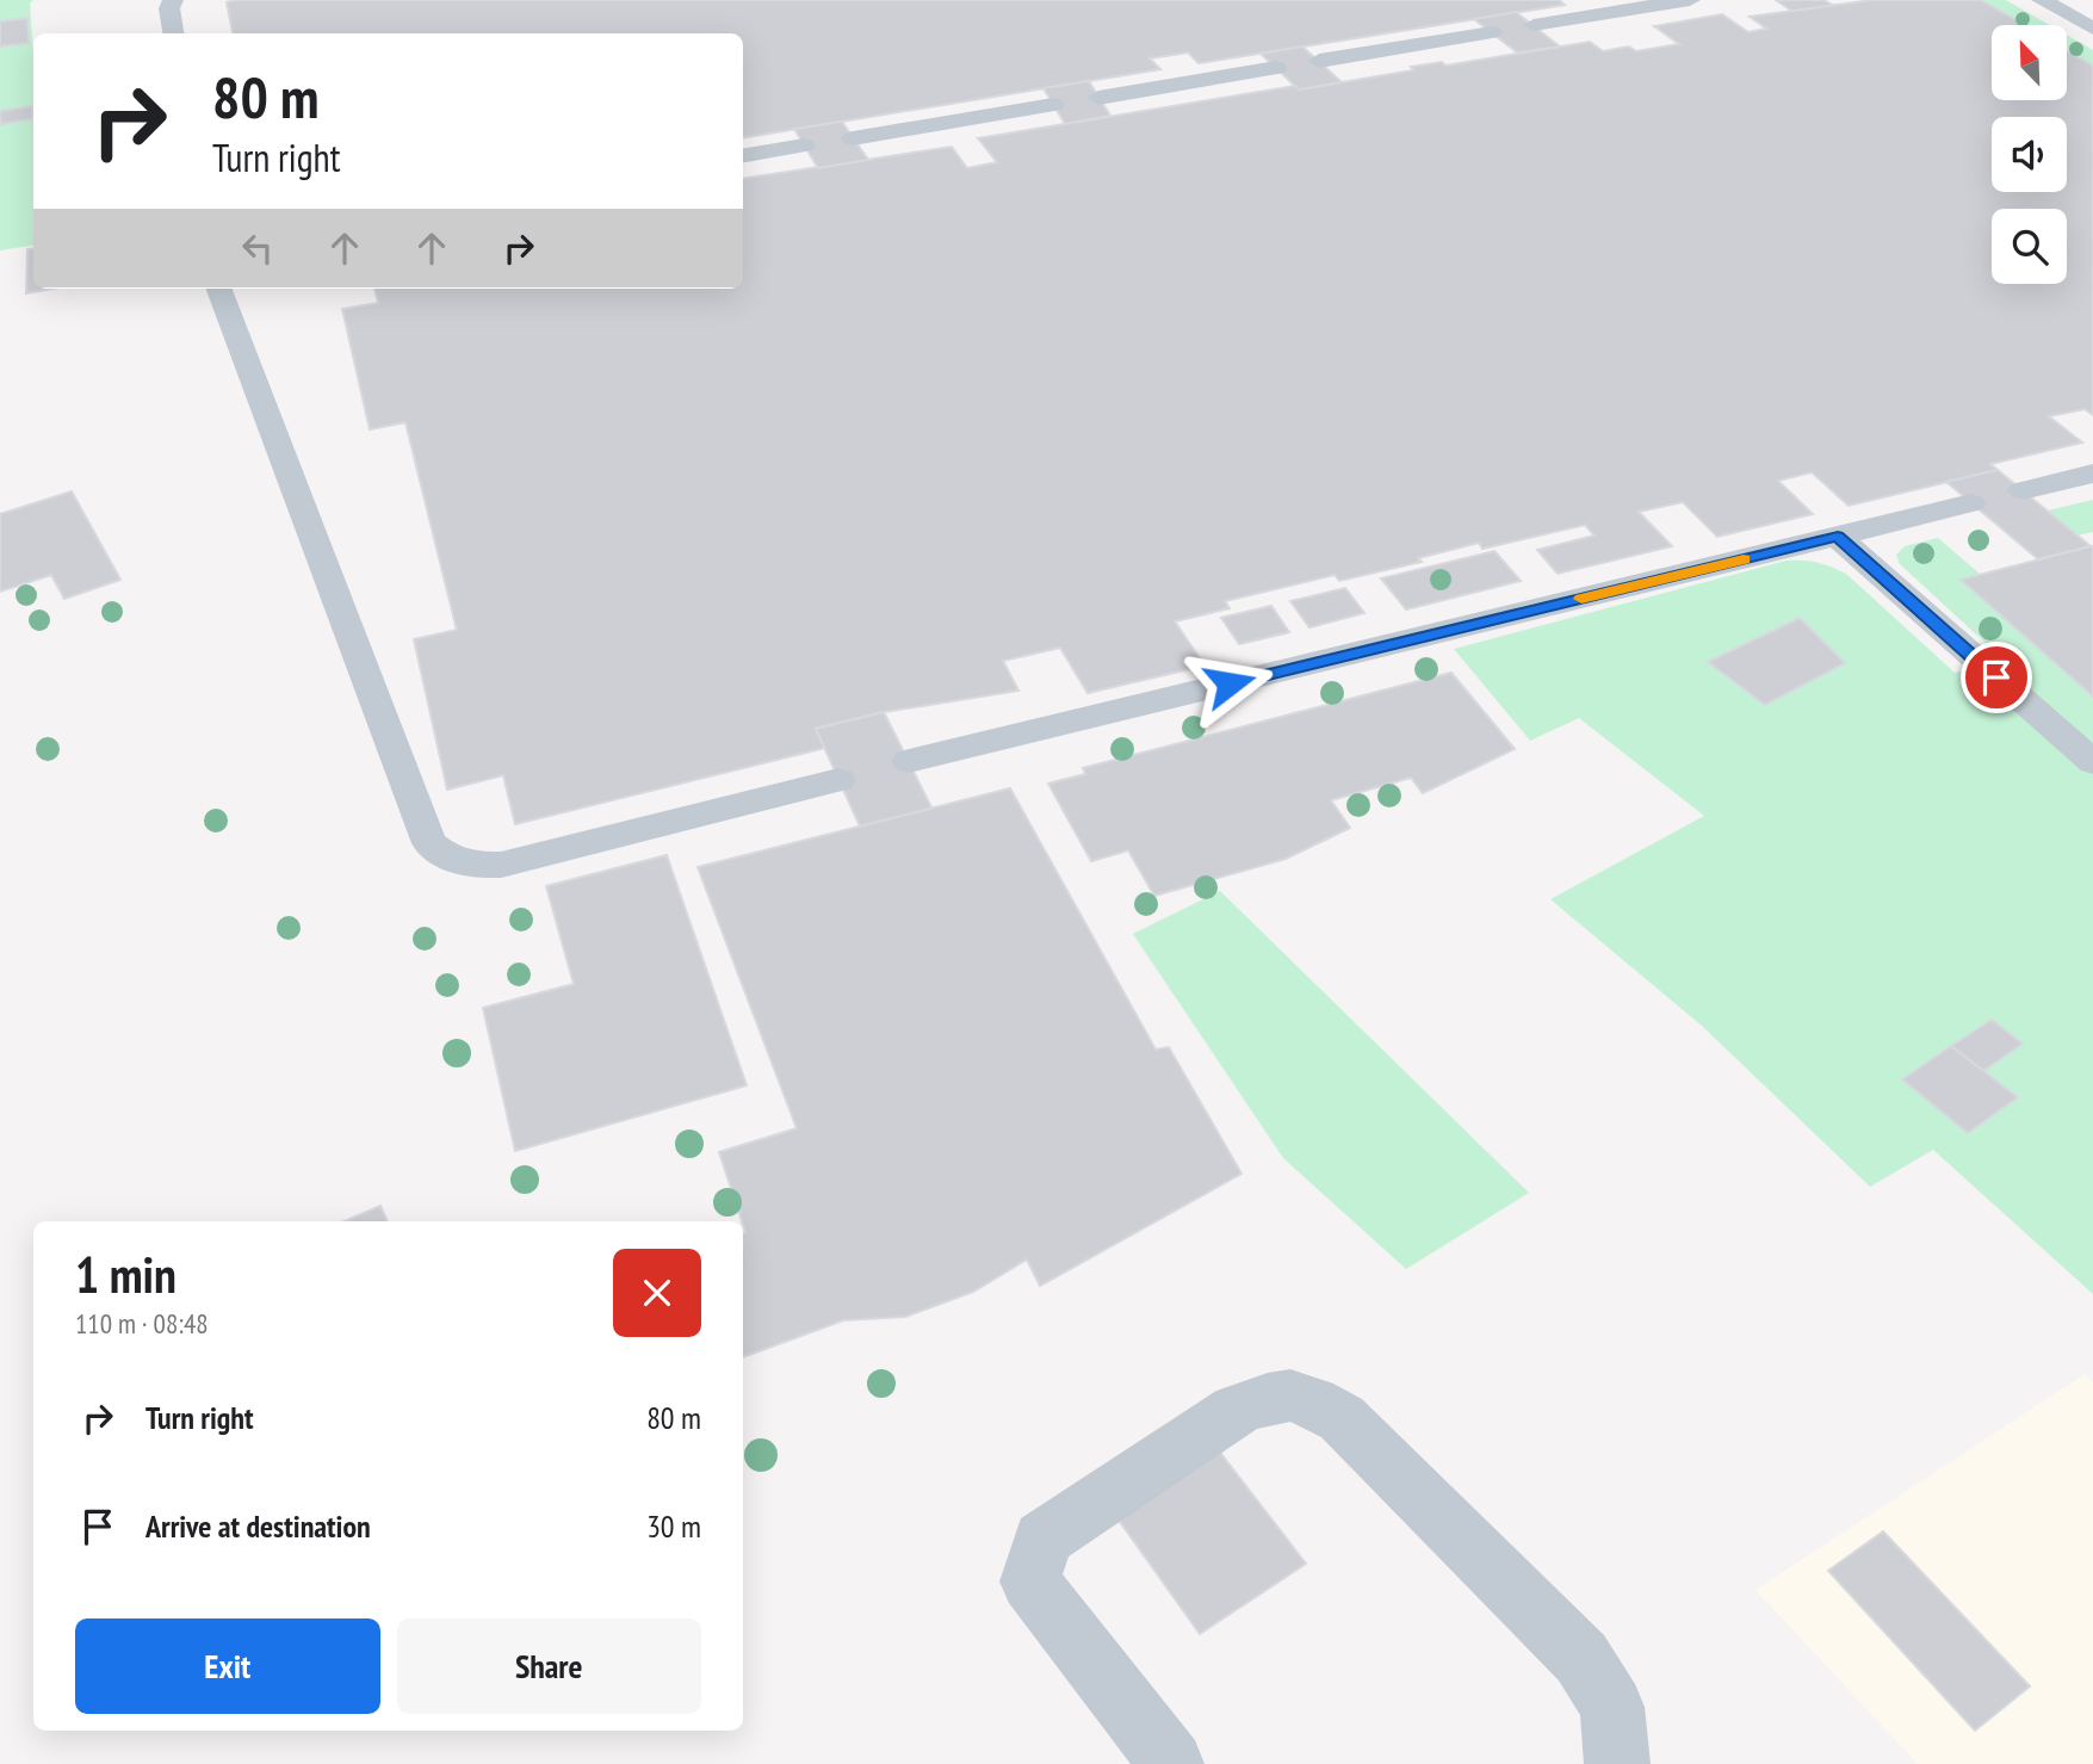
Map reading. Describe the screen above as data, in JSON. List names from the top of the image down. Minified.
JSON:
{"north":"top left","page":{"turn":["80 m","Turn right"],"heading":["1 min","110 m · 08:48"],"list":[{"name":"Turn right","value":"80 m"},{"name":"Arrive at destination","value":"30 m"}],"buttons":["Exit","Share"]}}
